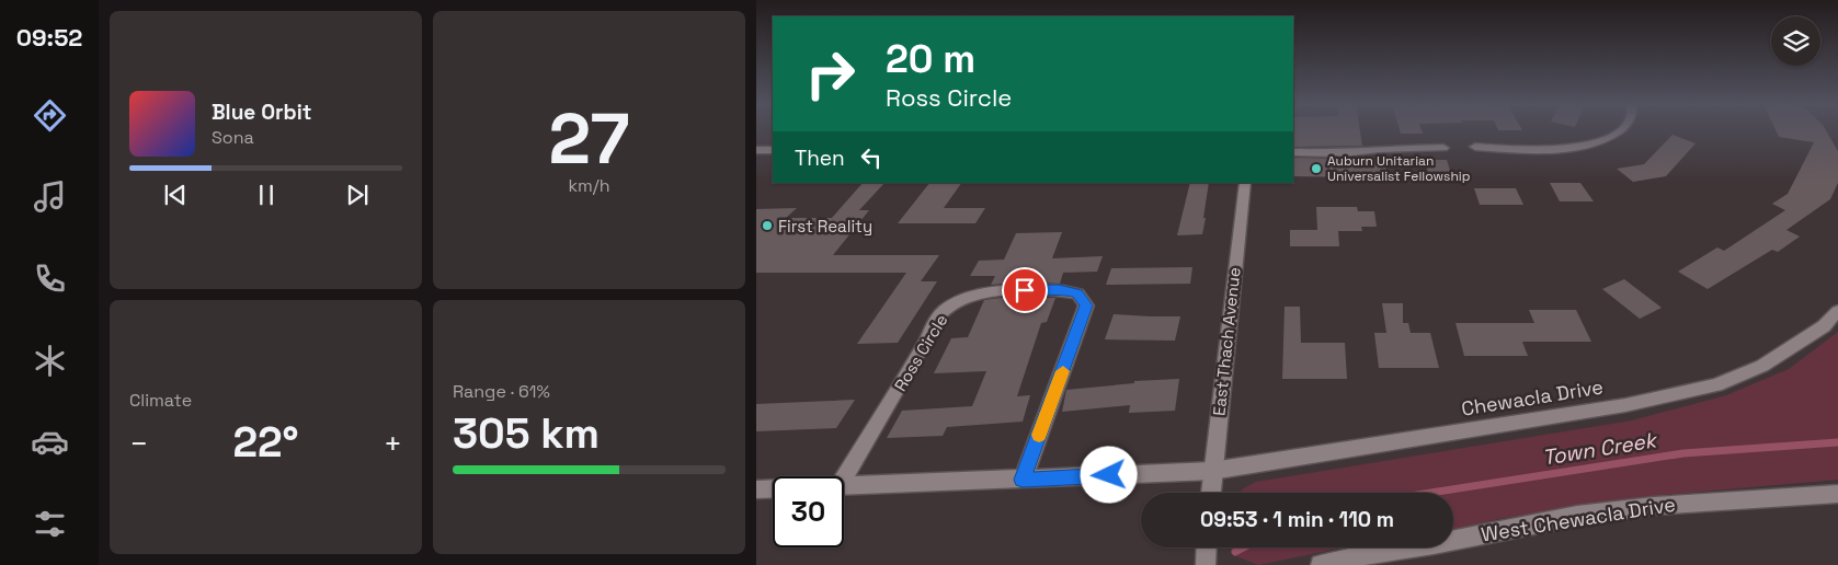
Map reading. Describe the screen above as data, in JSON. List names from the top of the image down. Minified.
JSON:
{"streets":{"street":["East Thach Avenue","Ross Circle","Chewacla Drive","West Chewacla Drive"]},"crossings":[["East Thach Avenue","Chewacla Drive"],["Ross Circle","Chewacla Drive"]],"water":["Town Creek"],"places":["Auburn Unitarian Universalist Fellowship","First Reality"],"page":{"tabs":"09:52","tile":[["27","km/h"],"Climate",["Range · 61%","305 km"]],"turn":["20 m","Ross Circle"],"song":["Blue Orbit","Sona"],"then":"Then","heat":["−","22°","+"],"limit":"30","trip":"09:53 · 1 min · 110 m"}}
